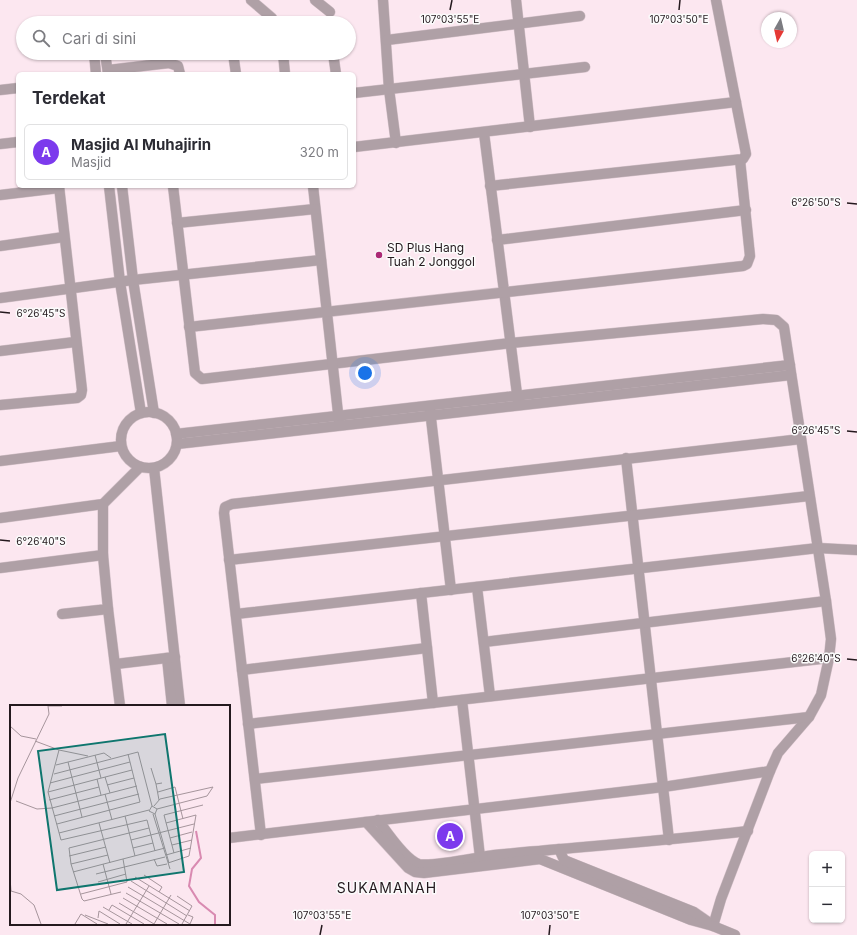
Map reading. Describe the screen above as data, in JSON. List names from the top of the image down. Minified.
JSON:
{"districts":["SUKAMANAH"],"places":["SD Plus Hang Tuah 2 Jonggol"],"north":"bottom","page":{"search":"Cari di sini","heading":"Terdekat","list":[{"mark":"A","name":"Masjid Al Muhajirin","note":"Masjid","value":"320 m"}],"pins":"A","map_buttons":["+","−"]},"coordinates":["107°03'55\"E","107°03'50\"E","6°26'50\"S","6°26'45\"S","6°26'40\"S"]}
